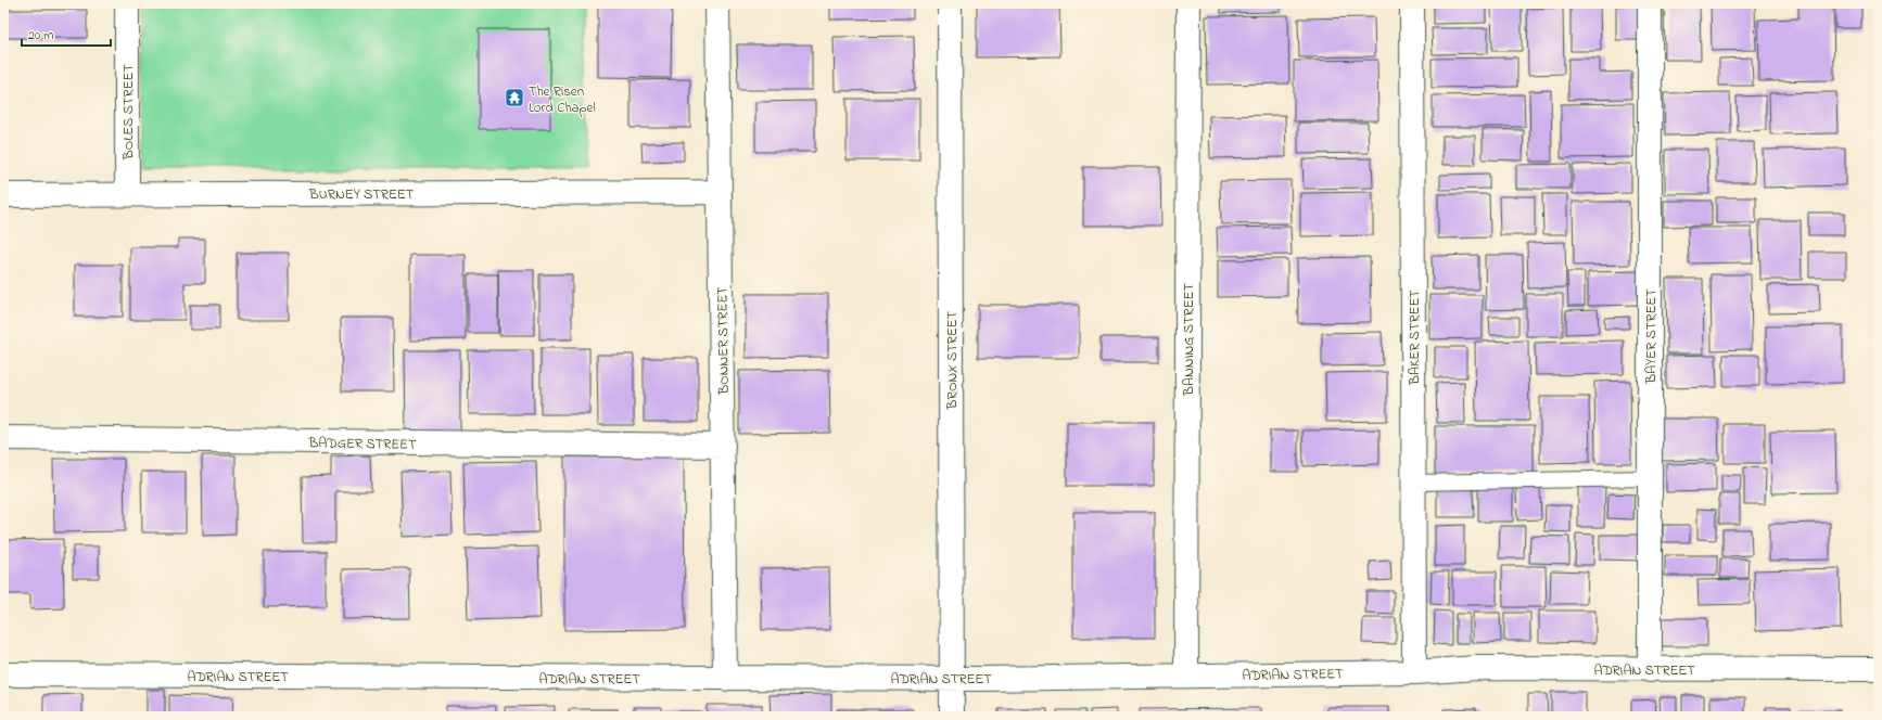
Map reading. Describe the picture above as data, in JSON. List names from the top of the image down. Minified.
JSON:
{"streets":{"street":["BOLES STREET","BURNEY STREET","BAYER STREET","BAKER STREET","BANNING STREET","BONNER STREET","BRONX STREET","BADGER STREET","ADRIAN STREET"]},"crossings":[["BOLES STREET","BURNEY STREET"],["BURNEY STREET","BONNER STREET"],["BAYER STREET","ADRIAN STREET"],["BAKER STREET","ADRIAN STREET"],["BANNING STREET","ADRIAN STREET"],["BONNER STREET","BADGER STREET"],["BONNER STREET","ADRIAN STREET"],["BRONX STREET","ADRIAN STREET"]],"places":{"temple":["The Risen Lord Chapel"]},"scale_bar":"20 m"}
